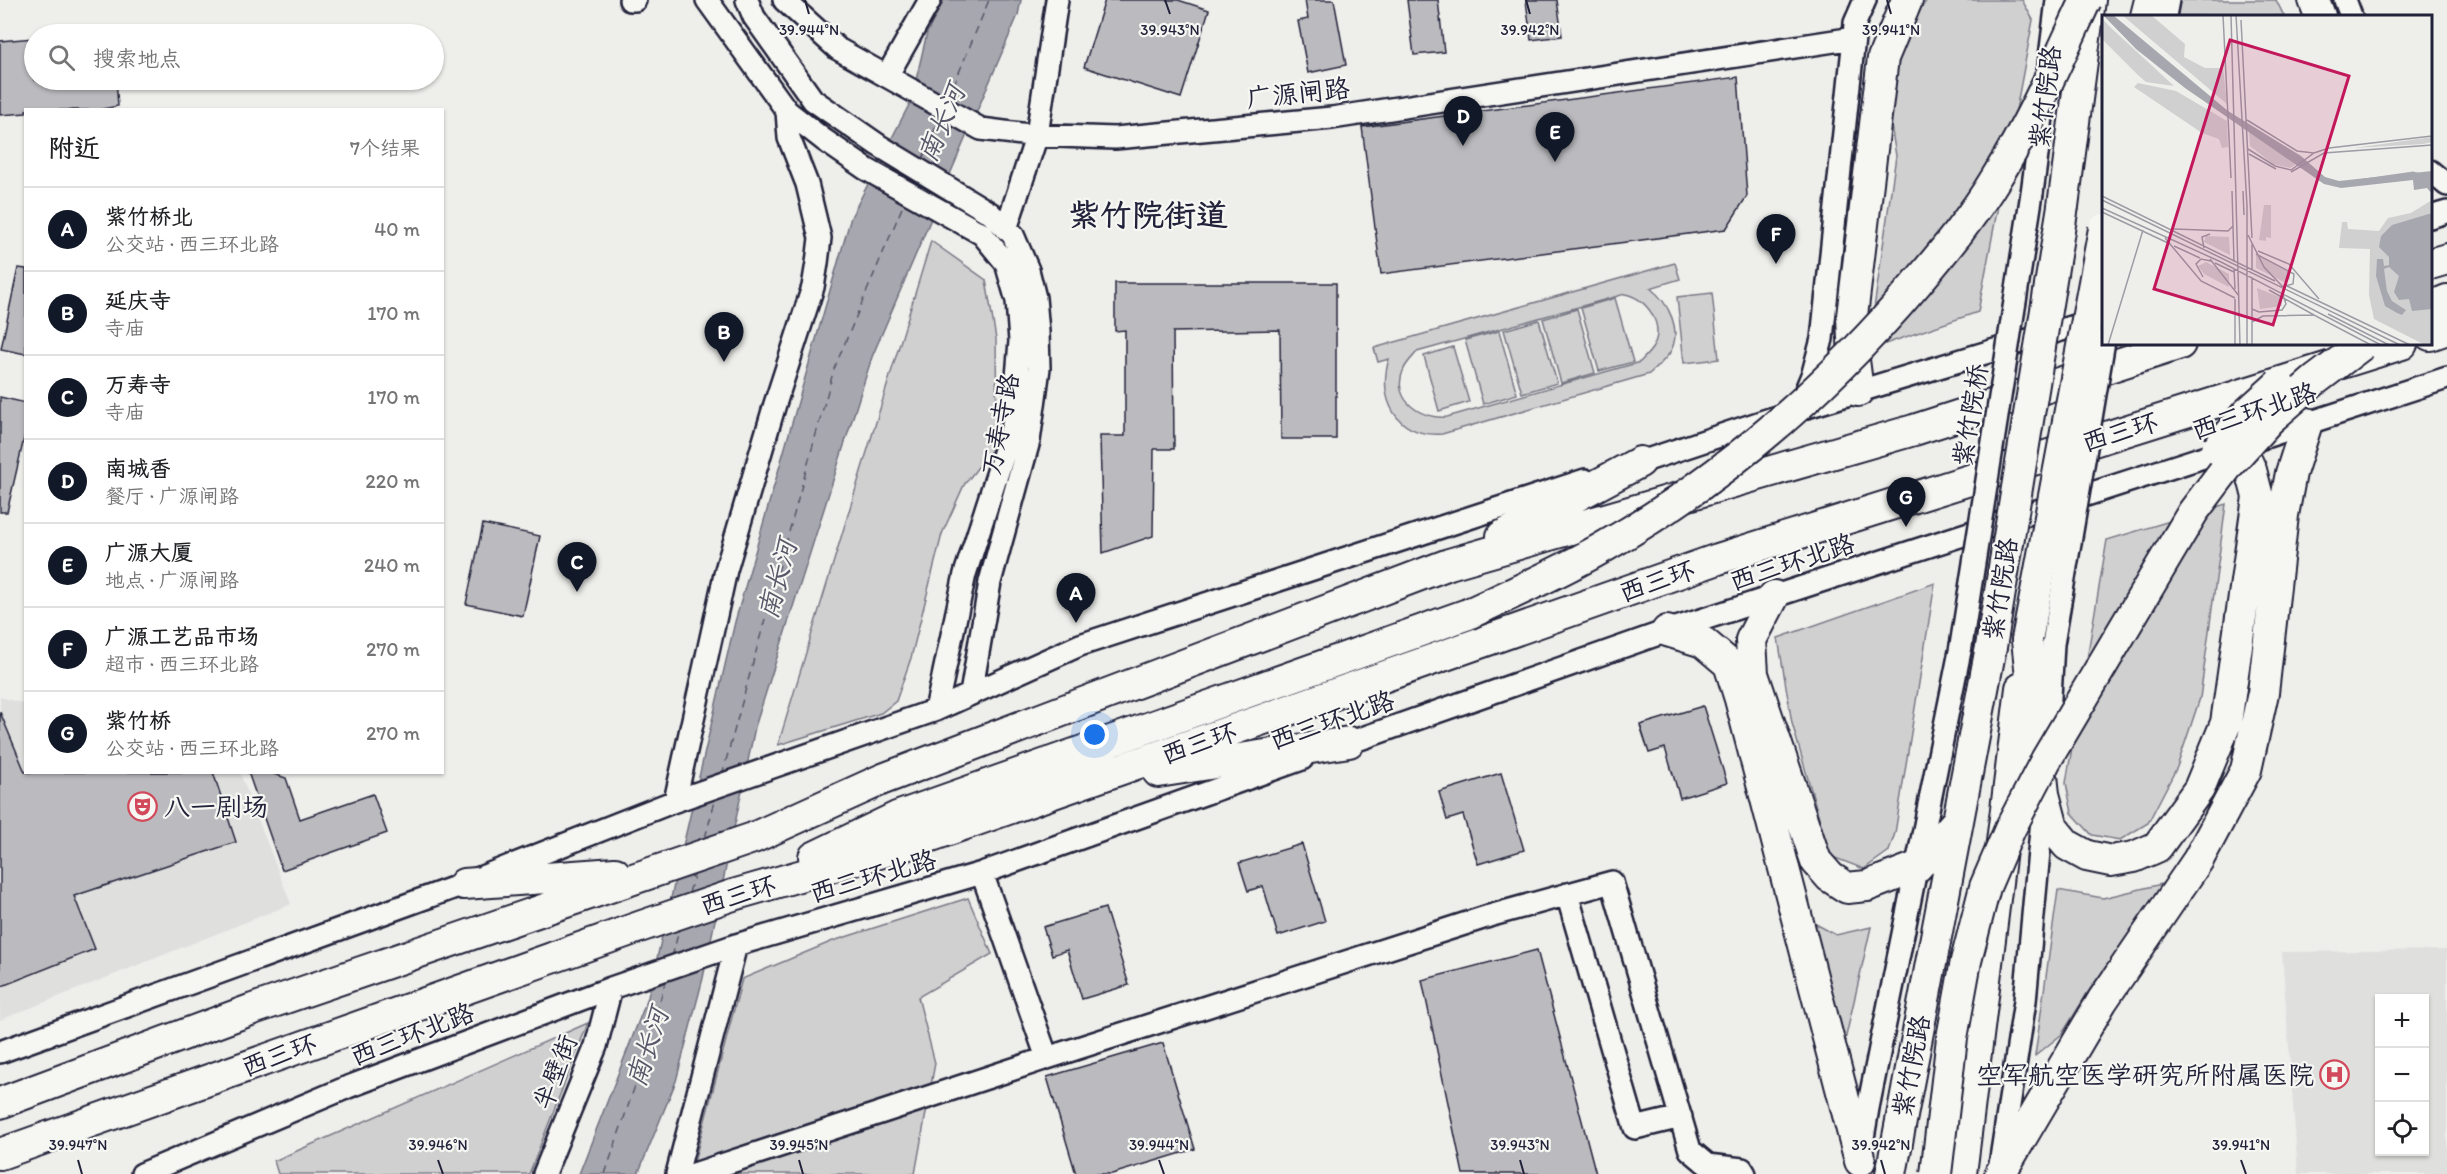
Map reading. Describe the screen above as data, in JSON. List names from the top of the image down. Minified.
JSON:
{"streets":{"highway":["紫竹院路","西三环"],"street":["广源闸路","西三环北路","紫竹院桥","万寿寺路","半壁街"]},"crossings":[["紫竹院路","紫竹院桥"],["西三环北路","半壁街"]],"districts":["紫竹院街道"],"water":["南长河"],"places":{"theatre":["八一剧场"],"hospital":["空军航空医学研究所附属医院"]},"page":{"search":"搜索地点","pins":["D","E","F","B","G","C","A"],"heading":["附近","7个结果"],"list":[{"mark":"A","name":"紫竹桥北","note":"公交站 · 西三环北路","value":"40 m"},{"mark":"B","name":"延庆寺","note":"寺庙","value":"170 m"},{"mark":"C","name":"万寿寺","note":"寺庙","value":"170 m"},{"mark":"D","name":"南城香","note":"餐厅 · 广源闸路","value":"220 m"},{"mark":"E","name":"广源大厦","note":"地点 · 广源闸路","value":"240 m"},{"mark":"F","name":"广源工艺品市场","note":"超市 · 西三环北路","value":"270 m"},{"mark":"G","name":"紫竹桥","note":"公交站 · 西三环北路","value":"270 m"}],"map_buttons":["+","−"]},"coordinates":["39.944°N","39.943°N","39.942°N","39.941°N","39.947°N","39.946°N","39.945°N"]}
